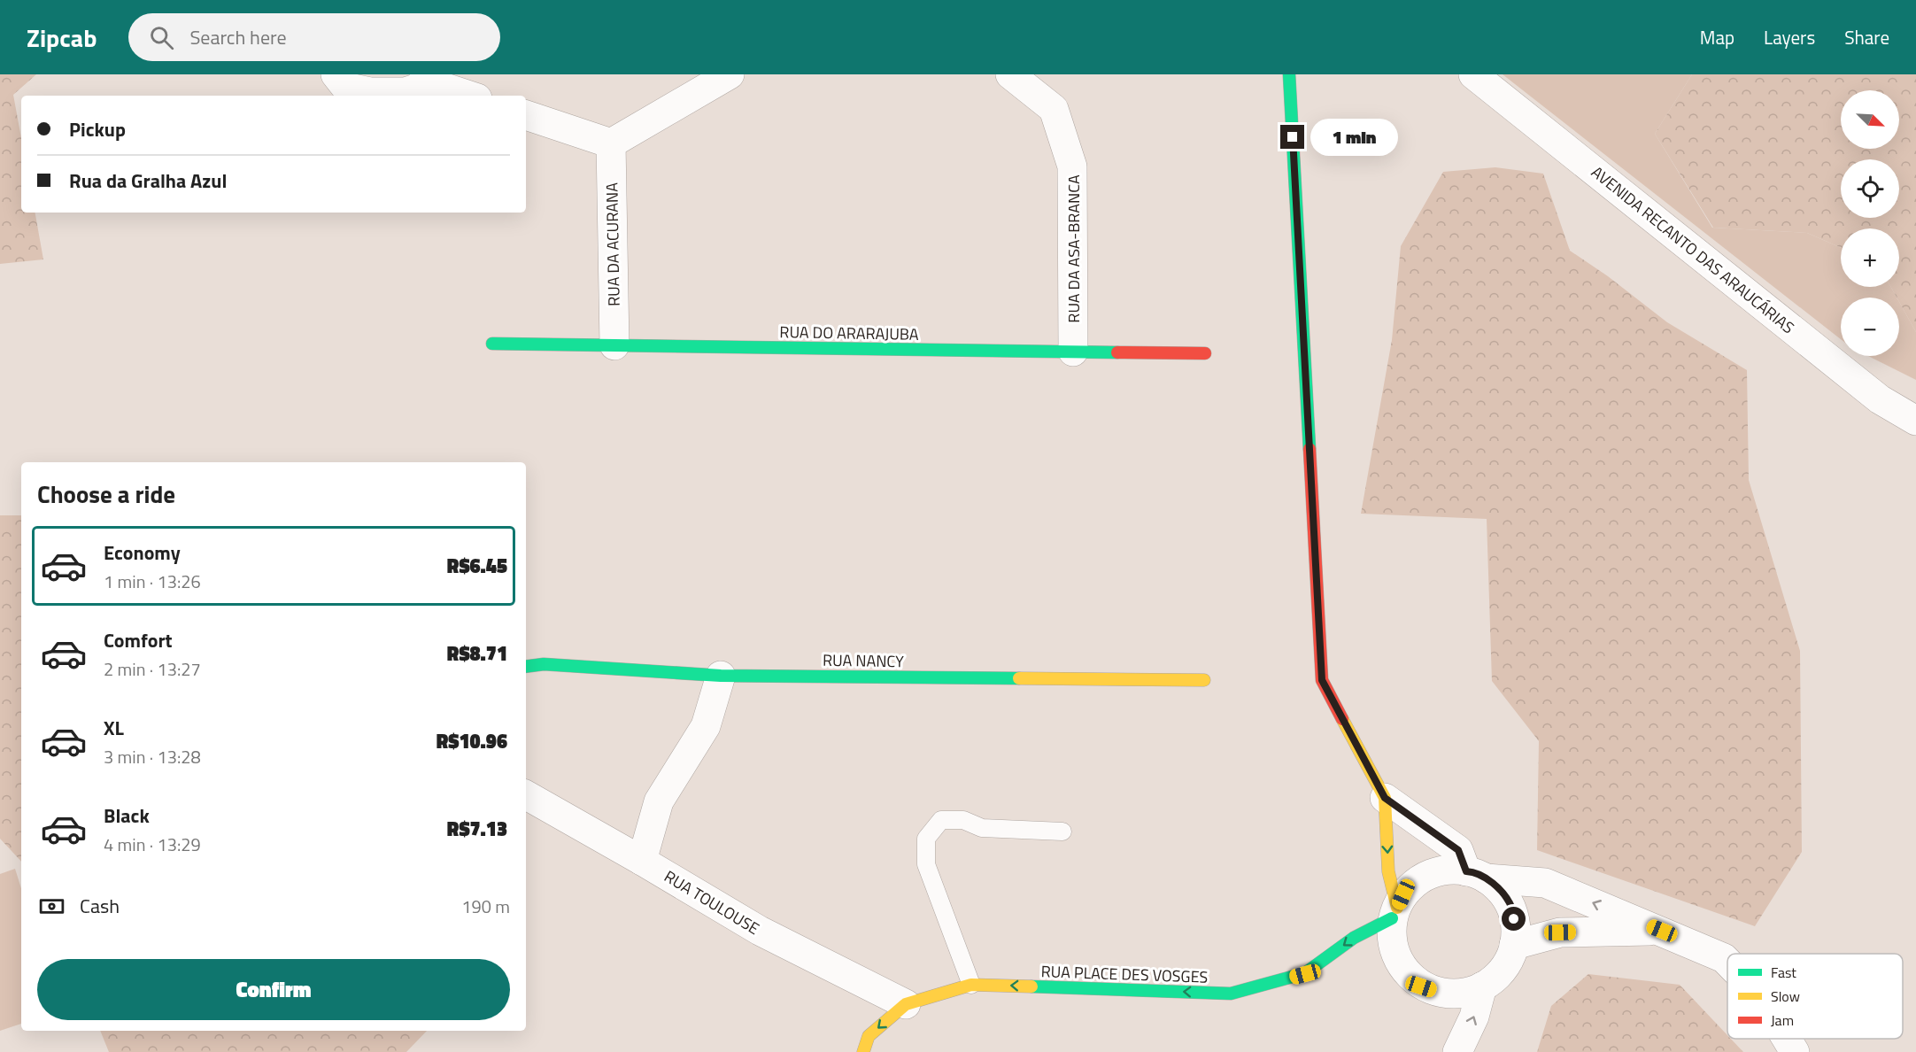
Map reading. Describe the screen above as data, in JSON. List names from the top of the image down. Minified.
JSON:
{"streets":{"street":["RUA DA ACURANA","RUA DA ASA-BRANCA","AVENIDA RECANTO DAS ARAUCÁRIAS","RUA DO ARARAJUBA","RUA NANCY","RUA TOULOUSE","RUA PLACE DES VOSGES"]},"crossings":[["RUA DA ACURANA","RUA DO ARARAJUBA"],["RUA DA ASA-BRANCA","RUA DO ARARAJUBA"],["RUA TOULOUSE","RUA PLACE DES VOSGES"]],"one_way":["RUA PLACE DES VOSGES"],"legend":["Fast","Slow","Jam"],"north":"bottom right","page":{"header":"Zipcab","search":"Search here","nav":["Map","Layers","Share"],"map_buttons":["+","−"],"banner":["Pickup","Rua da Gralha Azul"],"bubble":"1 min","heading":"Choose a ride","list":[{"name":"Economy","note":"1 min · 13:26","value":"R$6.45"},{"name":"Comfort","note":"2 min · 13:27","value":"R$8.71"},{"name":"XL","note":"3 min · 13:28","value":"R$10.96"},{"name":"Black","note":"4 min · 13:29","value":"R$7.13"}],"pay":["Cash","190 m"],"buttons":"Confirm"}}
